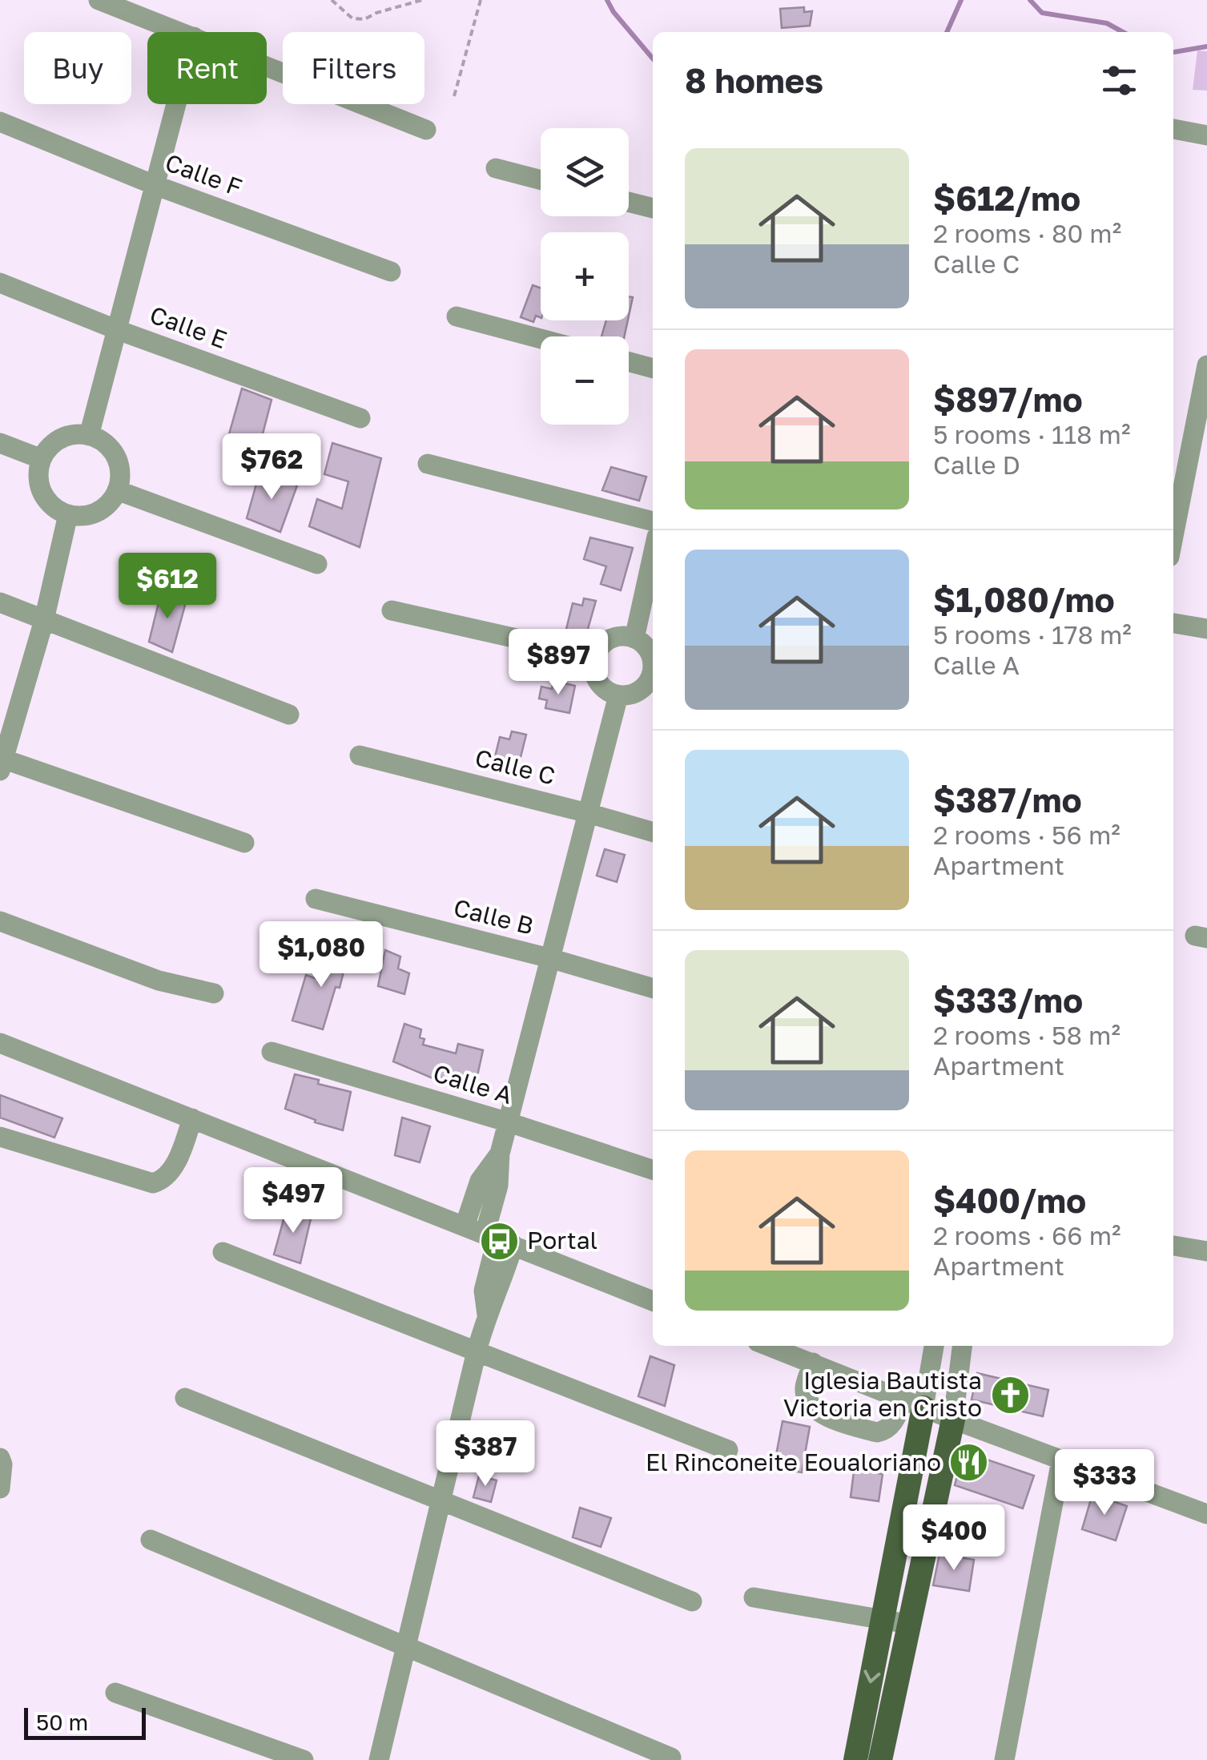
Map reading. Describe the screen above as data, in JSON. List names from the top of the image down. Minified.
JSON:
{"streets":{"street":["Calle F","Calle E","Calle C","Calle B","Calle A"]},"places":{"bus stop":["Portal"],"church":["Iglesia Bautista Victoria en Cristo"],"restaurant":["El Rinconeite Eoualoriano"]},"scale_bar":"50 m","page":{"chip":["Buy","Rent","Filters"],"heading":"8 homes","map_buttons":["+","−"],"list":[{"name":"$612/mo","note":"2 rooms · 80 m² · Calle C"},{"name":"$897/mo","note":"5 rooms · 118 m² · Calle D"},{"name":"$1,080/mo","note":"5 rooms · 178 m² · Calle A"},{"name":"$387/mo","note":"2 rooms · 56 m² · Apartment"},{"name":"$333/mo","note":"2 rooms · 58 m² · Apartment"},{"name":"$400/mo","note":"2 rooms · 66 m² · Apartment"}],"price":["$762","$612","$897","$1,080","$497","$387","$333","$400"],"scale":"50 m"}}
